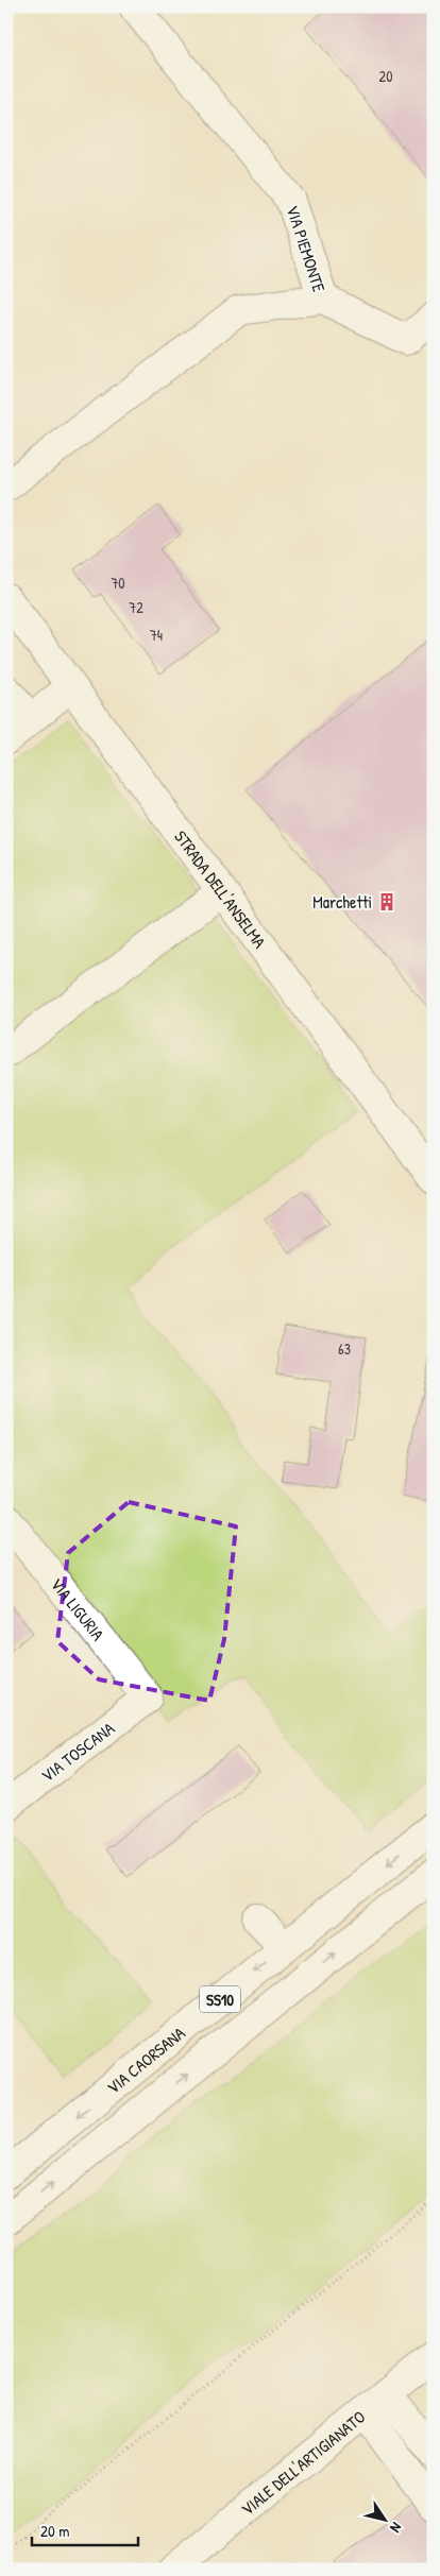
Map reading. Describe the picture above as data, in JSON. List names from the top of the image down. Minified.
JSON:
{"streets":{"street":["VIA PIEMONTE","STRADA DELL'ANSELMA","VIA LIGURIA","VIA TOSCANA","SS10","VIA CAORSANA","VIALE DELL'ARTIGIANATO"]},"crossings":[["VIA LIGURIA","VIA TOSCANA"]],"places":{"building":["Marchetti"]},"house_numbers":["20","70","72","74","63"],"scale_bar":"20 m","north":"bottom right"}
